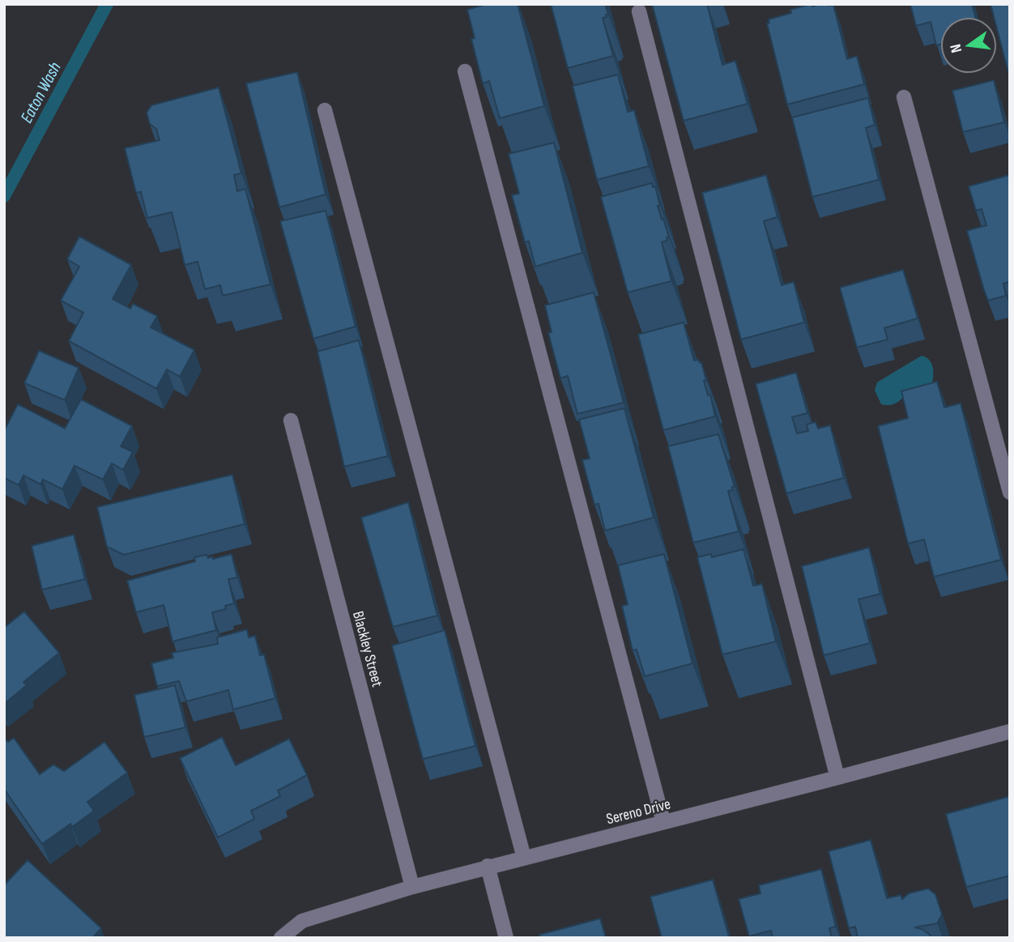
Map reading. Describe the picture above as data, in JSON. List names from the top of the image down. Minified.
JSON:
{"streets":{"street":["Blackley Street","Sereno Drive"]},"crossings":[["Blackley Street","Sereno Drive"]],"water":["Eaton Wash"],"north":"left"}
